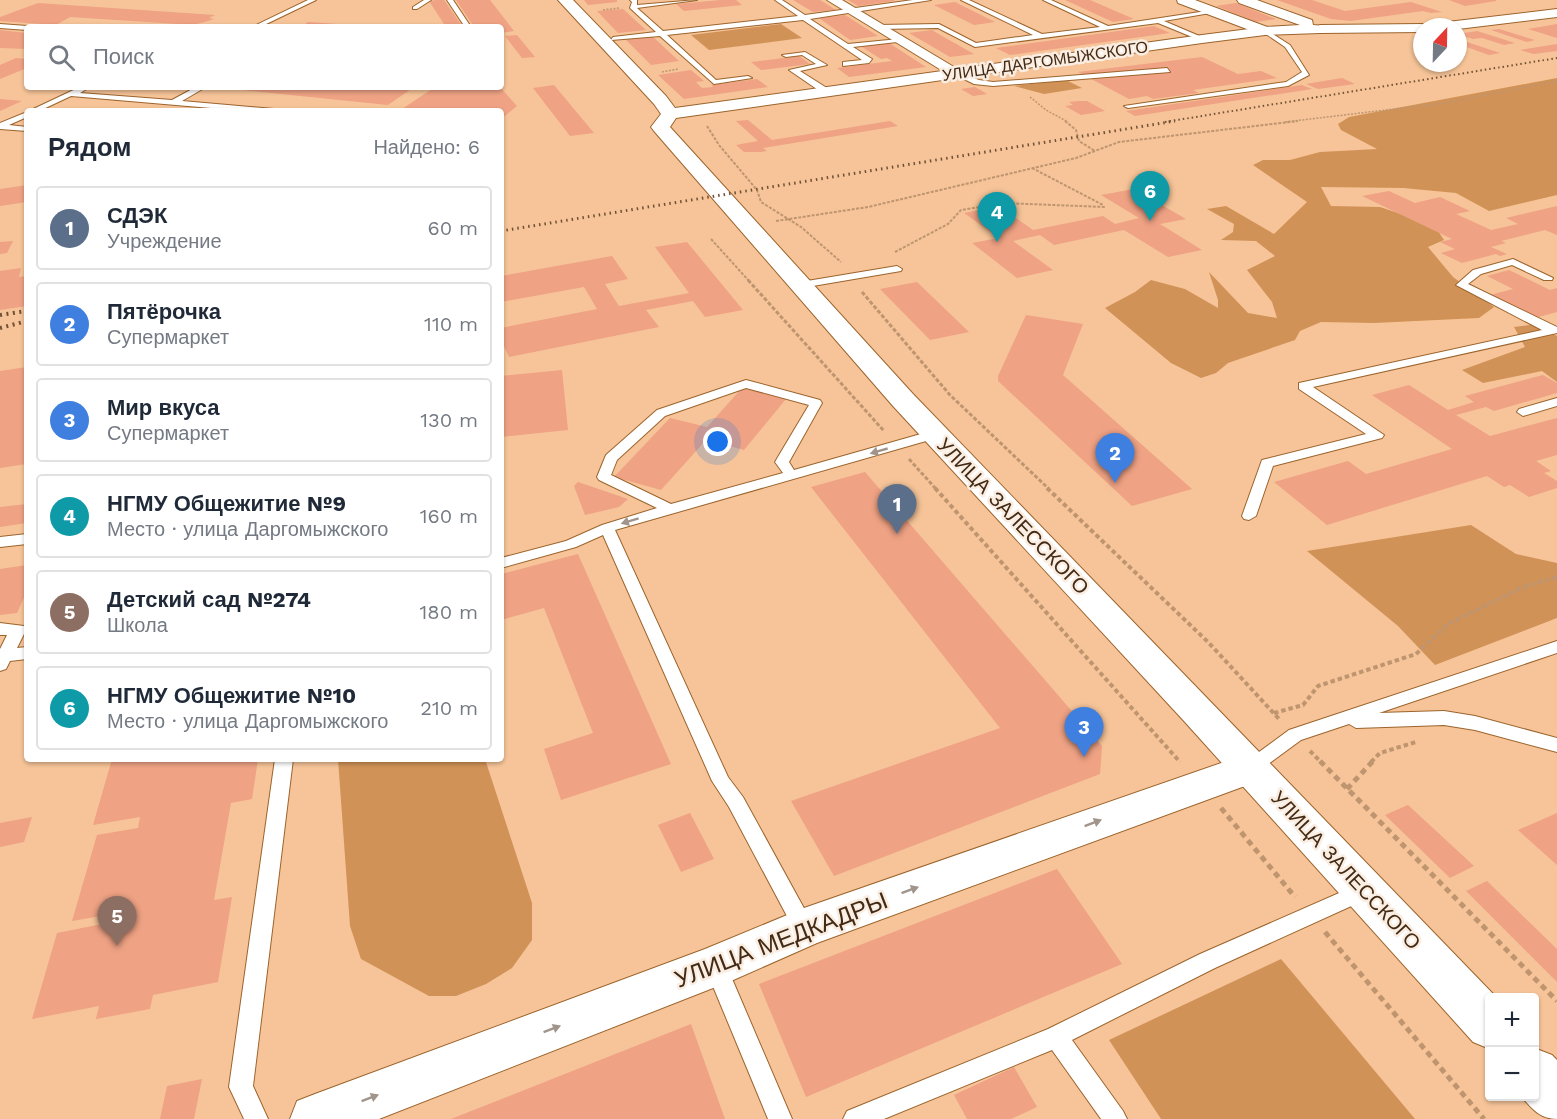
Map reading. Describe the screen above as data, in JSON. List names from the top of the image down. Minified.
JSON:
{"streets":{"main road":["УЛИЦА ДАРГОМЫЖСКОГО","УЛИЦА ЗАЛЕССКОГО"],"street":["УЛИЦА МЕДКАДРЫ"]},"crossings":[["УЛИЦА ДАРГОМЫЖСКОГО","УЛИЦА ЗАЛЕССКОГО"],["УЛИЦА ЗАЛЕССКОГО","УЛИЦА МЕДКАДРЫ"]],"one_way":["УЛИЦА МЕДКАДРЫ"],"north":"top","page":{"search":"Поиск","heading":["Рядом","Найдено: 6"],"pins":["6","4","2","1","3","5"],"list":[{"mark":"1","name":"СДЭК","note":"Учреждение","value":"60 m"},{"mark":"2","name":"Пятёрочка","note":"Супермаркет","value":"110 m"},{"mark":"3","name":"Мир вкуса","note":"Супермаркет","value":"130 m"},{"mark":"4","name":"НГМУ Общежитие №9","note":"Место · улица Даргомыжского","value":"160 m"},{"mark":"5","name":"Детский сад №274","note":"Школа","value":"180 m"},{"mark":"6","name":"НГМУ Общежитие №10","note":"Место · улица Даргомыжского","value":"210 m"}],"map_buttons":["+","−"]}}
